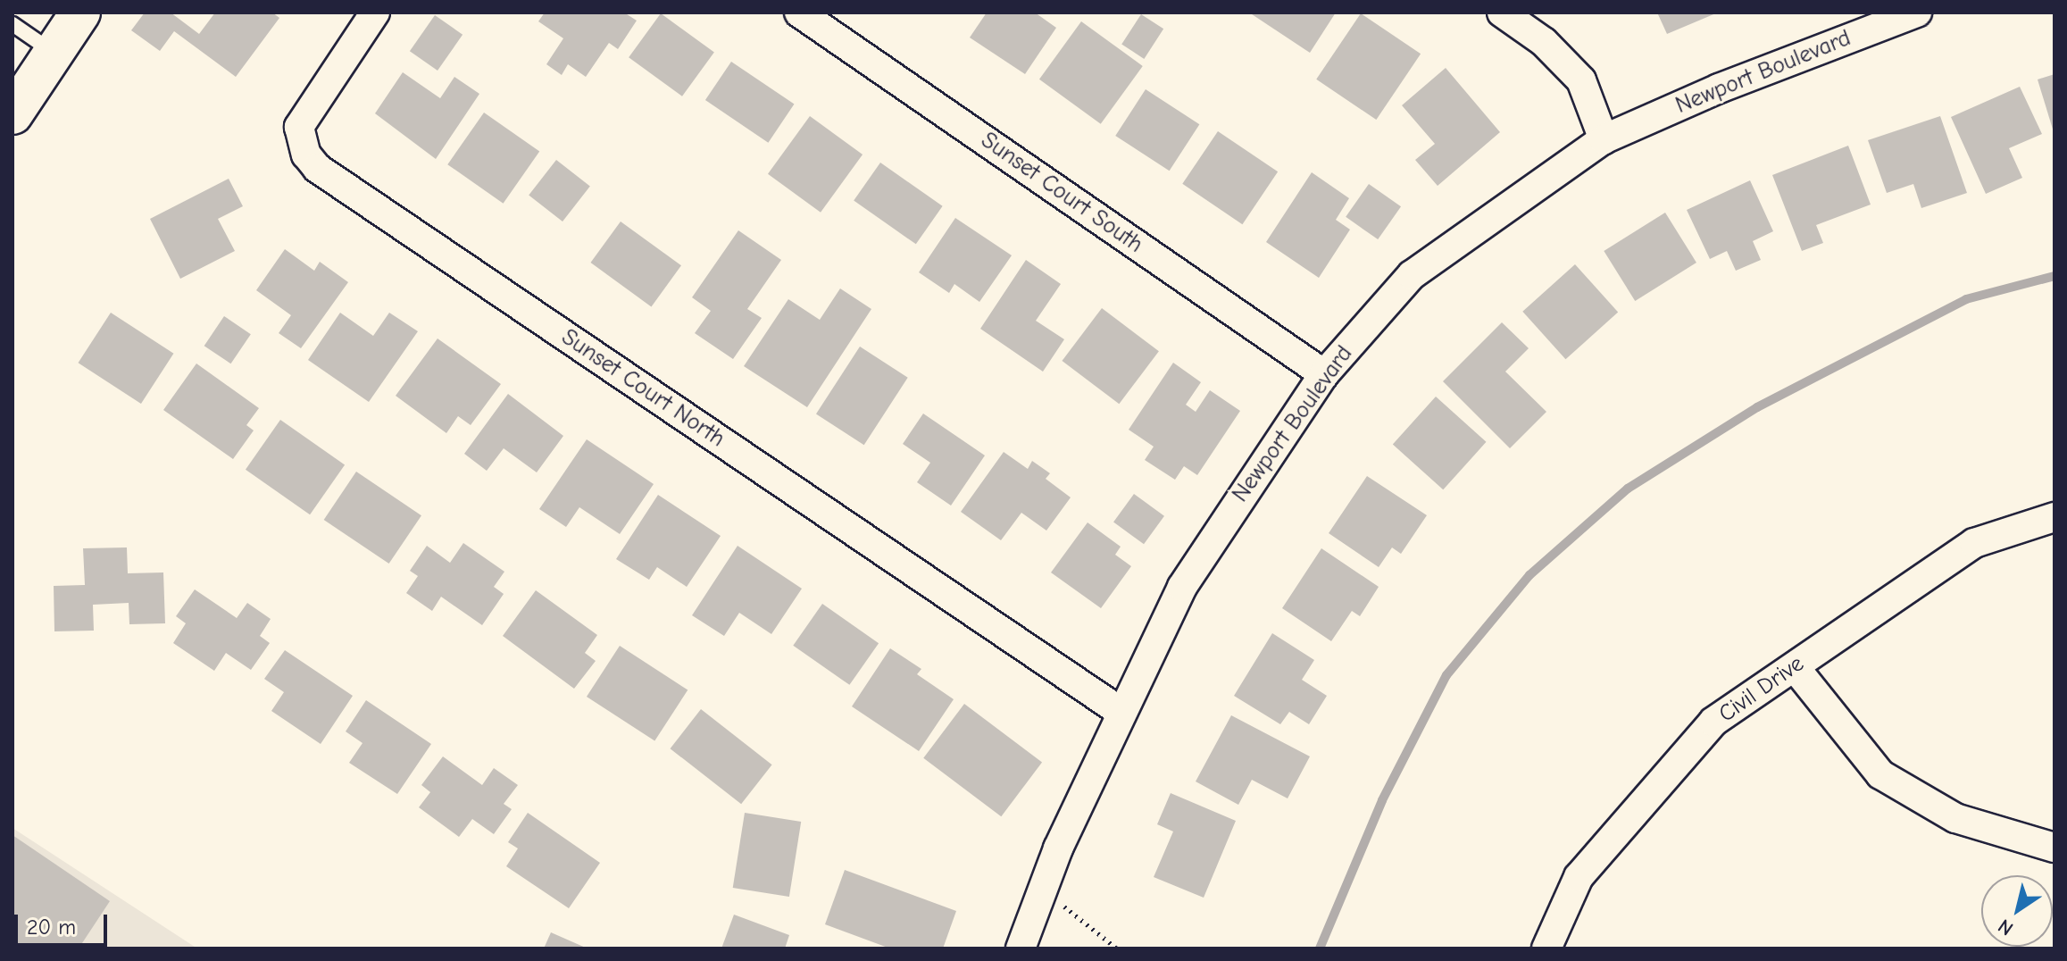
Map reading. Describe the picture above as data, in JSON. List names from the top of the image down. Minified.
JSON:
{"streets":{"street":["Newport Boulevard","Sunset Court South","Sunset Court North","Civil Drive"]},"crossings":[["Newport Boulevard","Sunset Court South"],["Newport Boulevard","Sunset Court North"]],"scale_bar":"20 m","north":"bottom left"}
